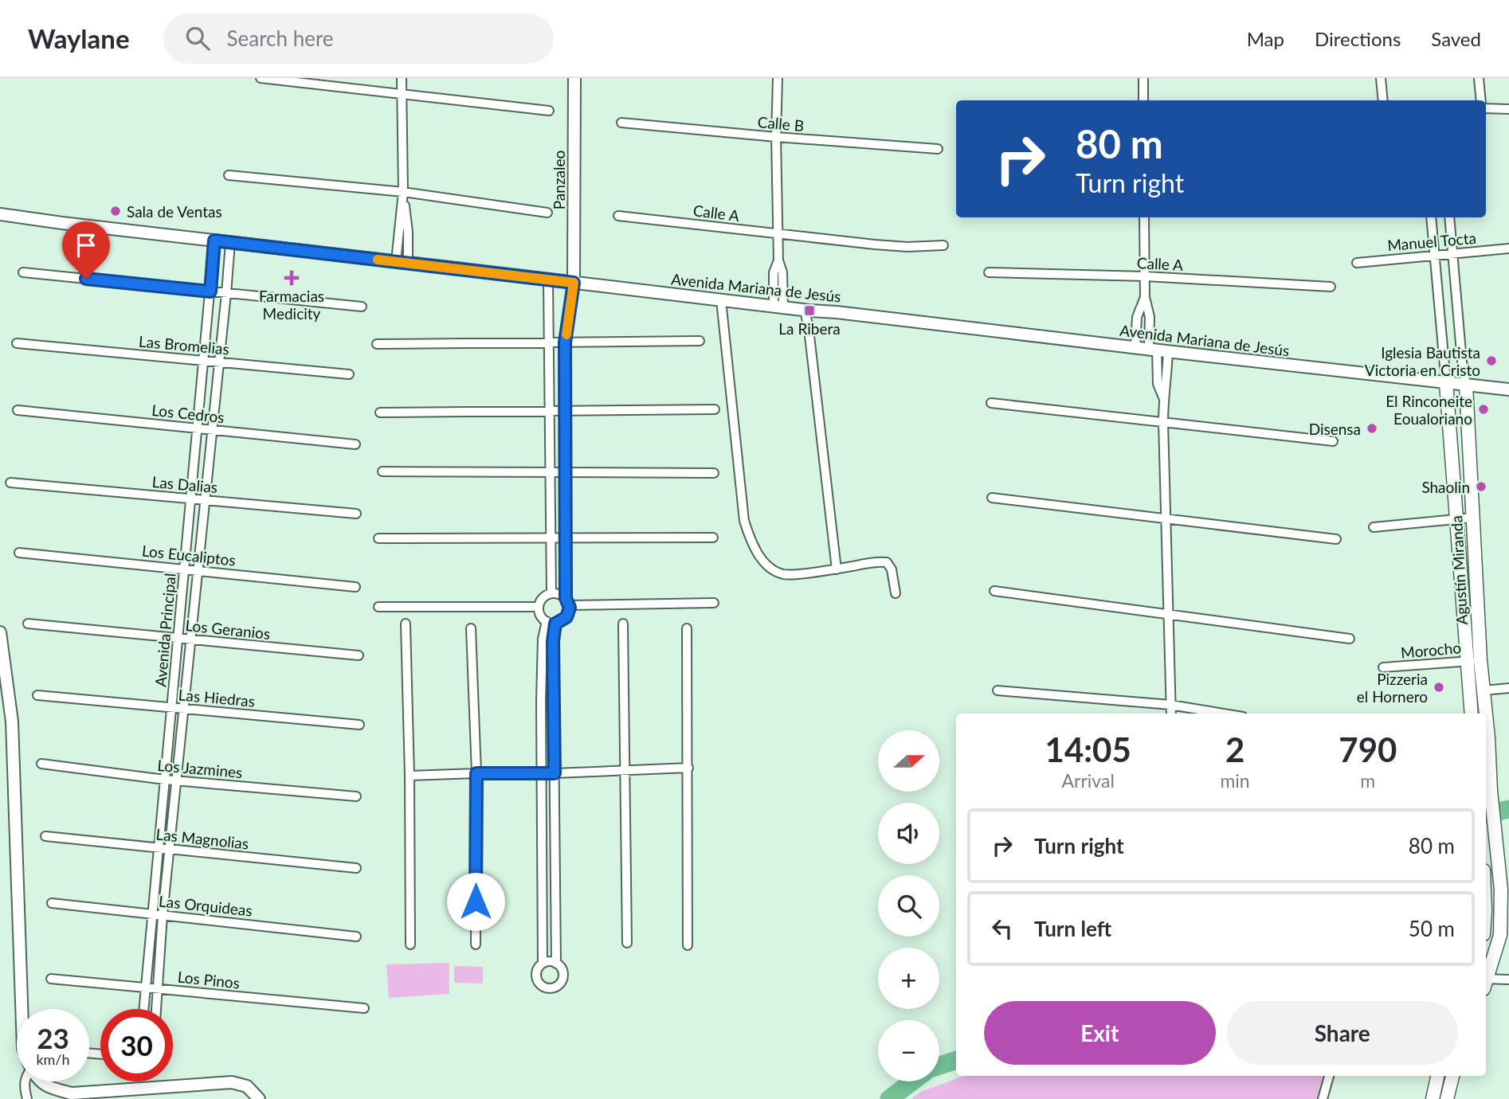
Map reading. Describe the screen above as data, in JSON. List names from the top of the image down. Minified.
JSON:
{"streets":{"main road":["Agustín Miranda"],"street":["Calle B","Panzaleo","Calle A","Manuel Tocta","Avenida Mariana de Jesús","Las Bromelias","Los Cedros","Las Dalias","Los Eucaliptos","Los Geranios","Avenida Principal","Morocho","Las Hiedras","Los Jazmines","Las Magnolias","Las Orquideas","Los Pinos"]},"crossings":[["Panzaleo","Avenida Mariana de Jesús"],["Manuel Tocta","Agustín Miranda"],["Avenida Mariana de Jesús","Agustín Miranda"],["Avenida Mariana de Jesús","Avenida Principal"],["Las Bromelias","Avenida Principal"],["Los Cedros","Avenida Principal"],["Las Dalias","Avenida Principal"],["Los Eucaliptos","Avenida Principal"],["Agustín Miranda","Morocho"],["Los Geranios","Avenida Principal"],["Avenida Principal","Las Hiedras"],["Avenida Principal","Los Jazmines"],["Avenida Principal","Las Magnolias"],["Avenida Principal","Las Orquideas"],["Avenida Principal","Los Pinos"]],"places":{"other":["Sala de Ventas","Iglesia Bautista Victoria en Cristo","El Rinconeite Eoualoriano","Disensa","Shaolin","Pizzeria el Hornero"],"health":["Farmacias Medicity"],"transit":["La Ribera"]},"north":"right","page":{"header":"Waylane","search":"Search here","nav":["Map","Directions","Saved"],"turn":["80 m","Turn right"],"eta":["14:05","Arrival","2","min","790","m"],"map_buttons":["+","−"],"list":[{"name":"Turn right","value":"80 m"},{"name":"Turn left","value":"50 m"}],"buttons":["Exit","Share"],"speed":"23 km/h","limit":"30"}}
